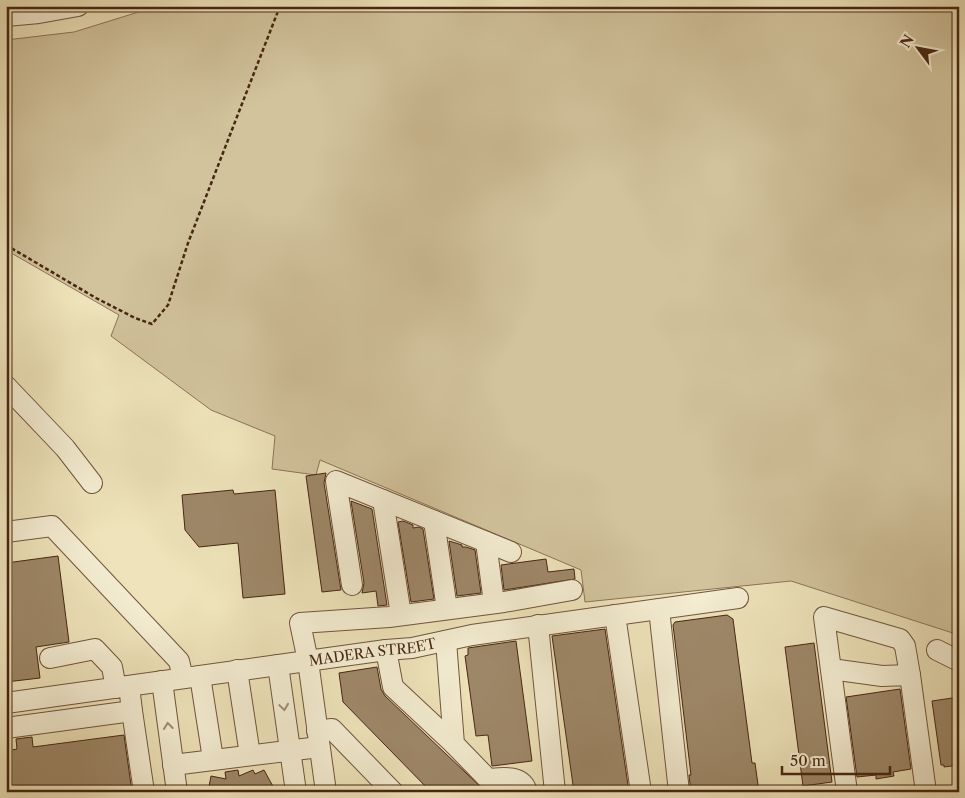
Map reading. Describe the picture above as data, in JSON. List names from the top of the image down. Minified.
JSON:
{"streets":{"street":["MADERA STREET"]},"scale_bar":"50 m","north":"top left"}
